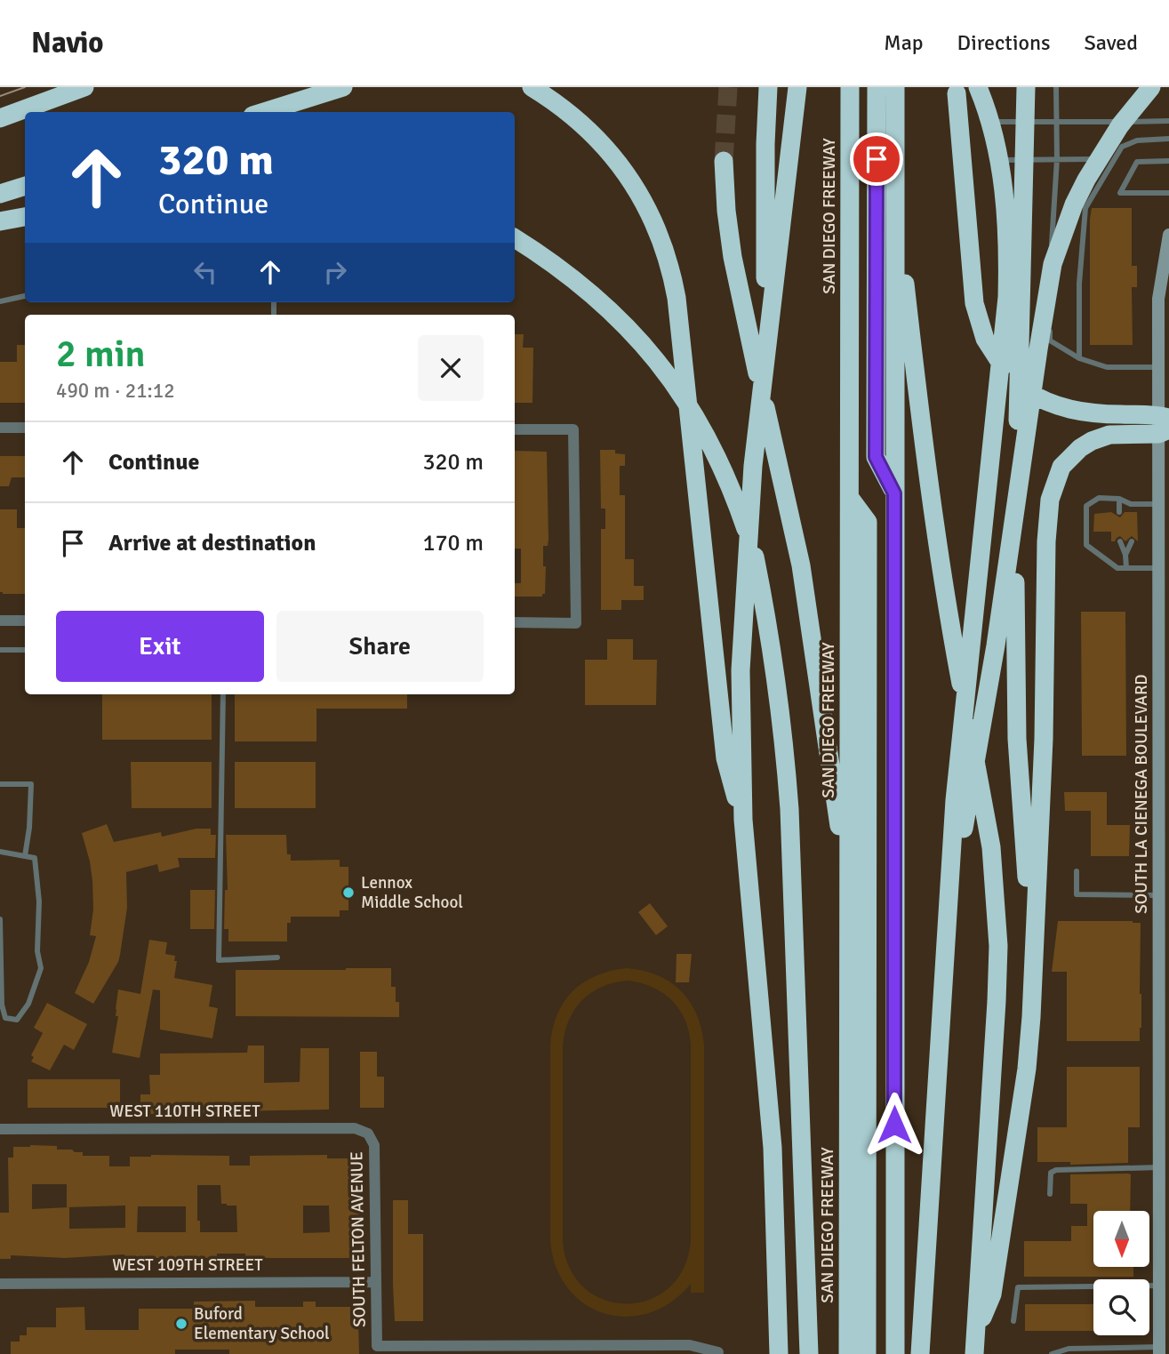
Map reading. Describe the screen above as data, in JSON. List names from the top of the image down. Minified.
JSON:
{"streets":{"highway":["SAN DIEGO FREEWAY"],"main road":["SOUTH LA CIENEGA BOULEVARD"],"street":["WEST 110TH STREET","SOUTH FELTON AVENUE","WEST 109TH STREET"]},"crossings":[["WEST 110TH STREET","SOUTH FELTON AVENUE"],["SOUTH FELTON AVENUE","WEST 109TH STREET"]],"places":["Lennox Middle School","Buford Elementary School"],"north":"bottom","page":{"header":"Navio","nav":["Map","Directions","Saved"],"turn":["320 m","Continue"],"heading":["2 min","490 m · 21:12"],"list":[{"name":"Continue","value":"320 m"},{"name":"Arrive at destination","value":"170 m"}],"buttons":["Exit","Share"]}}
